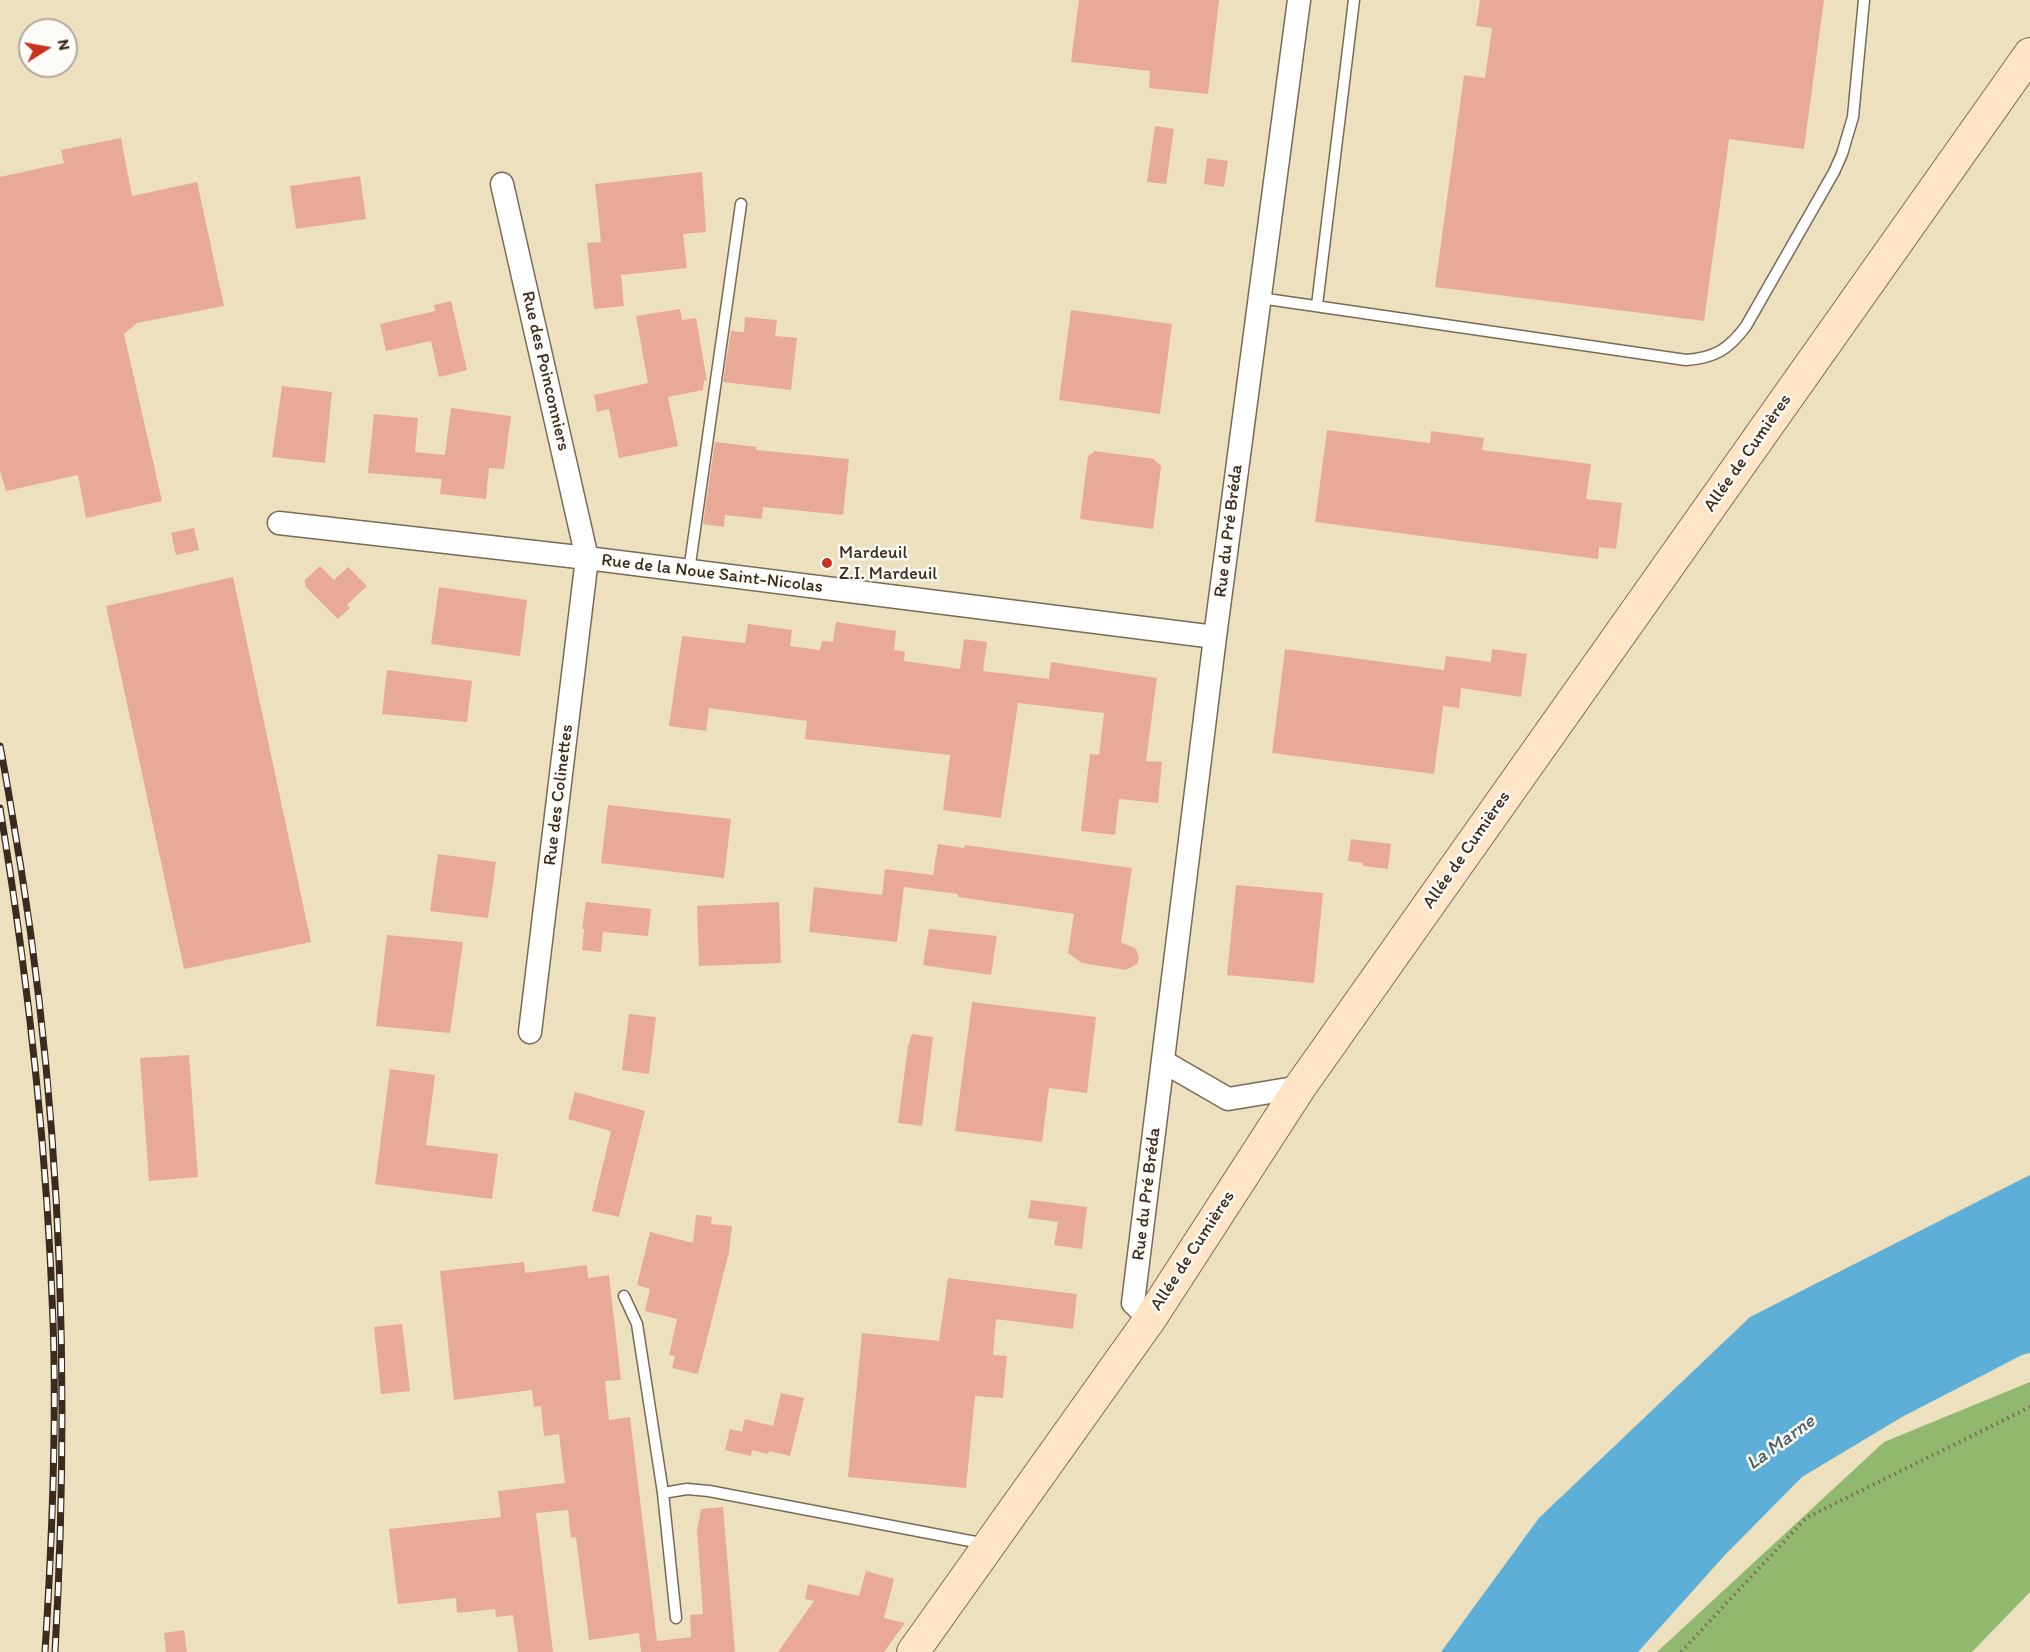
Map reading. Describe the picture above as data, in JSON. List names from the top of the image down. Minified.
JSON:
{"streets":{"main road":["Allée de Cumières"],"street":["Rue des Poinconniers","Rue du Pré Bréda","Rue de la Noue Saint-Nicolas","Rue des Colinettes"]},"crossings":[["Rue des Poinconniers","Rue de la Noue Saint-Nicolas"],["Rue des Poinconniers","Rue des Colinettes"],["Allée de Cumières","Rue du Pré Bréda"],["Rue du Pré Bréda","Rue de la Noue Saint-Nicolas"],["Rue de la Noue Saint-Nicolas","Rue des Colinettes"]],"water":["La Marne"],"places":["Mardeuil Z.I. Mardeuil"],"north":"right"}
